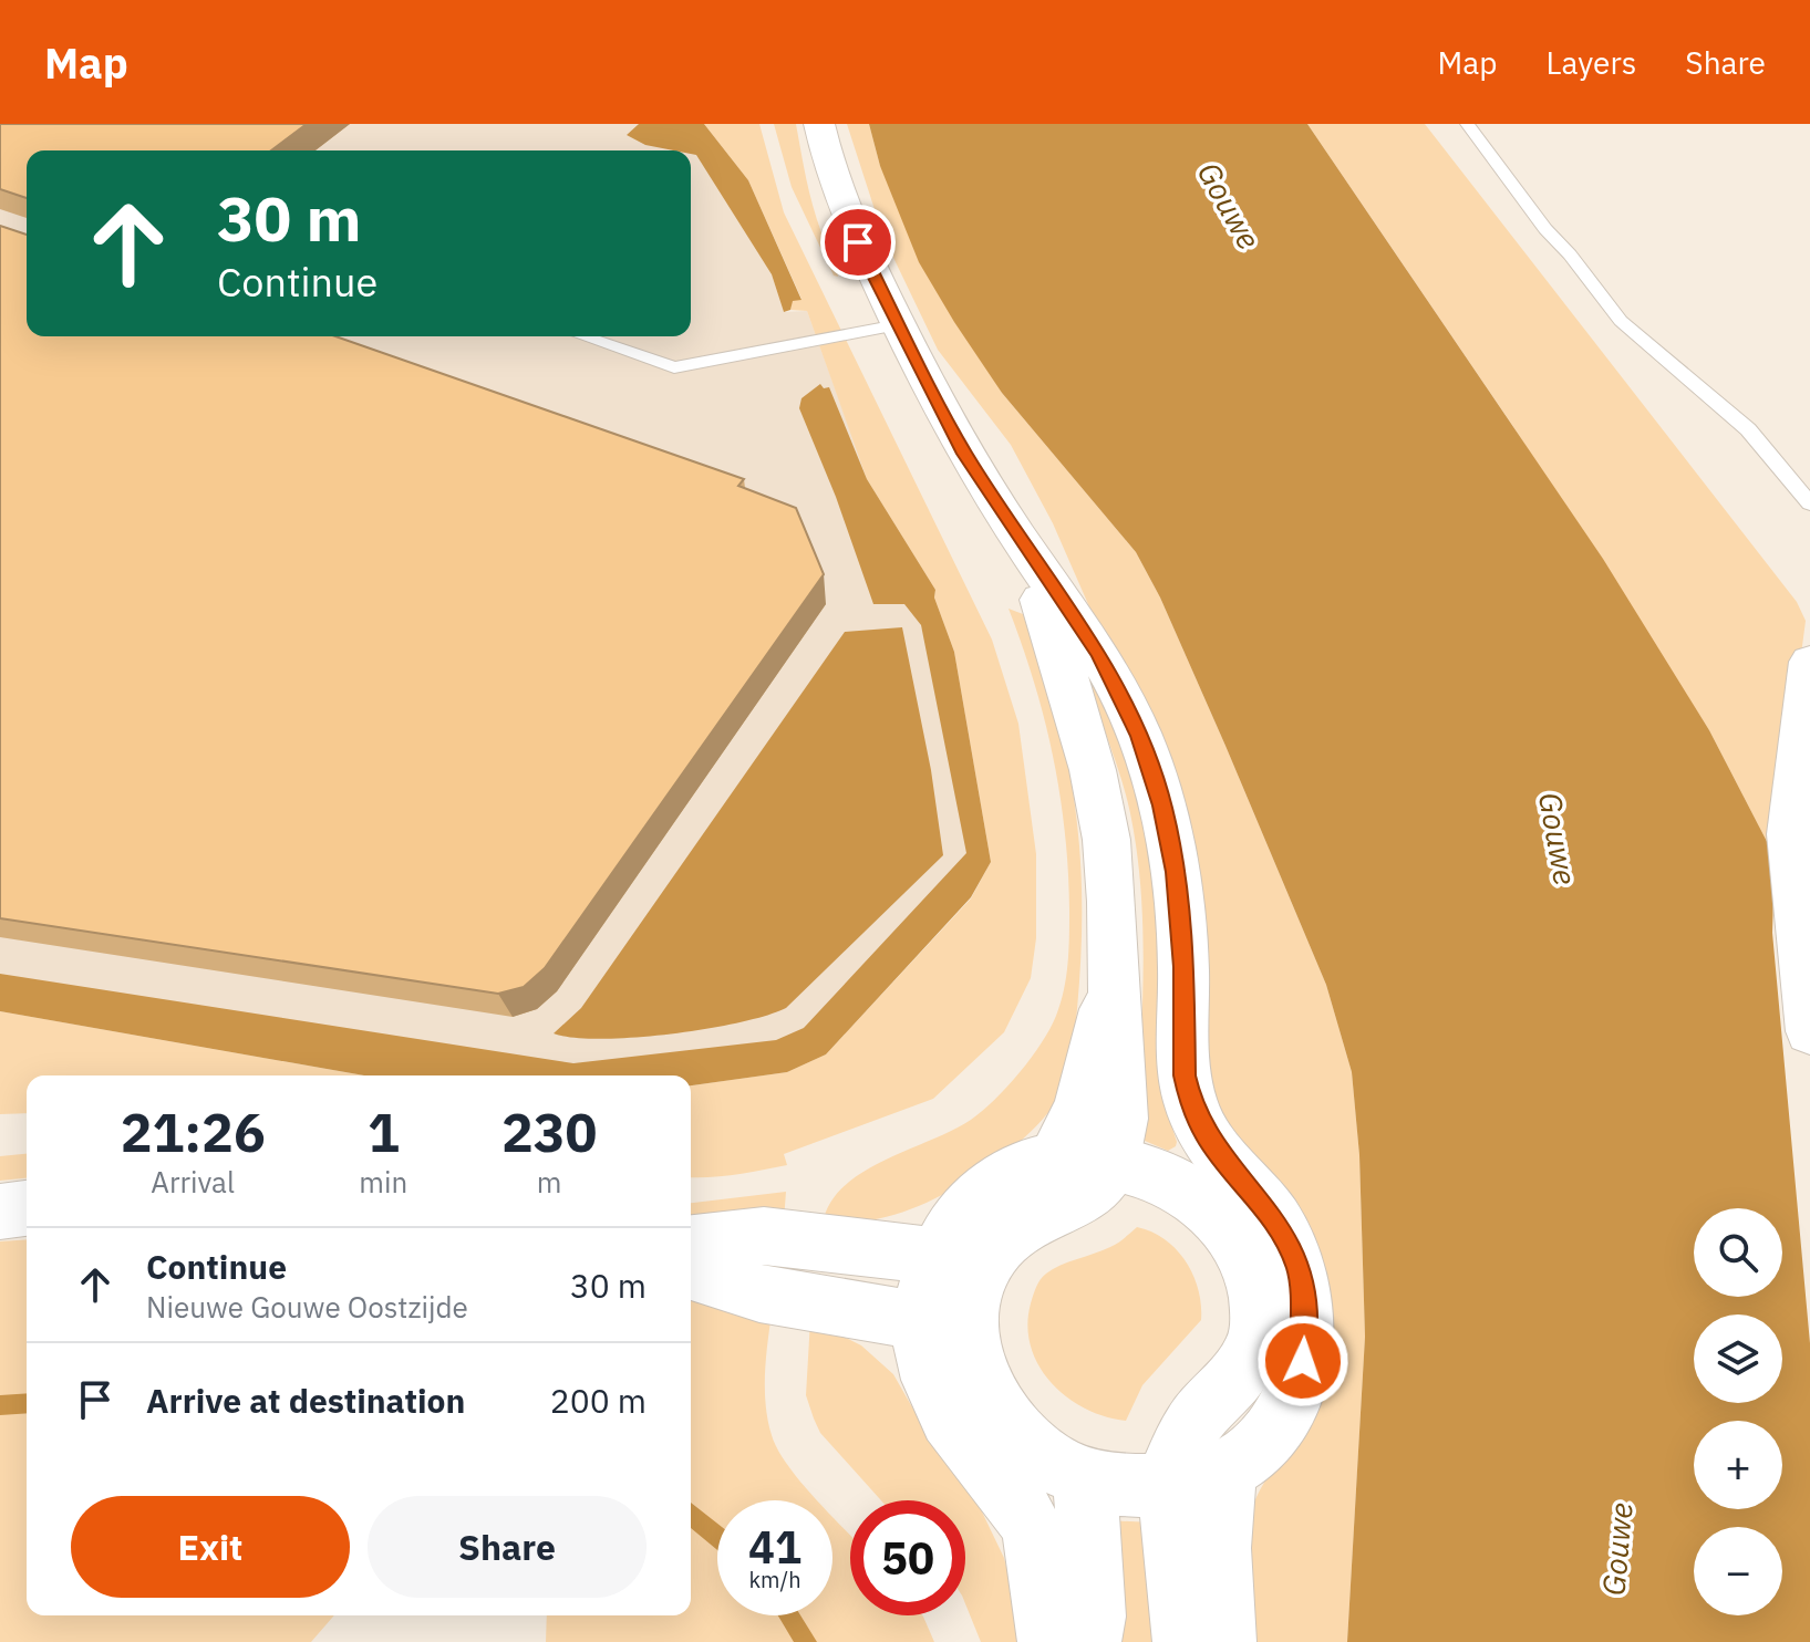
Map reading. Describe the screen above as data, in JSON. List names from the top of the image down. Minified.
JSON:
{"water":["Gouwe"],"page":{"header":"Map","nav":["Map","Layers","Share"],"turn":["30 m","Continue"],"eta":["21:26","Arrival","1","min","230","m"],"map_buttons":["+","−"],"list":[{"name":"Continue","note":"Nieuwe Gouwe Oostzijde","value":"30 m"},{"name":"Arrive at destination","value":"200 m"}],"buttons":["Exit","Share"],"speed":"41 km/h","limit":"50"}}
